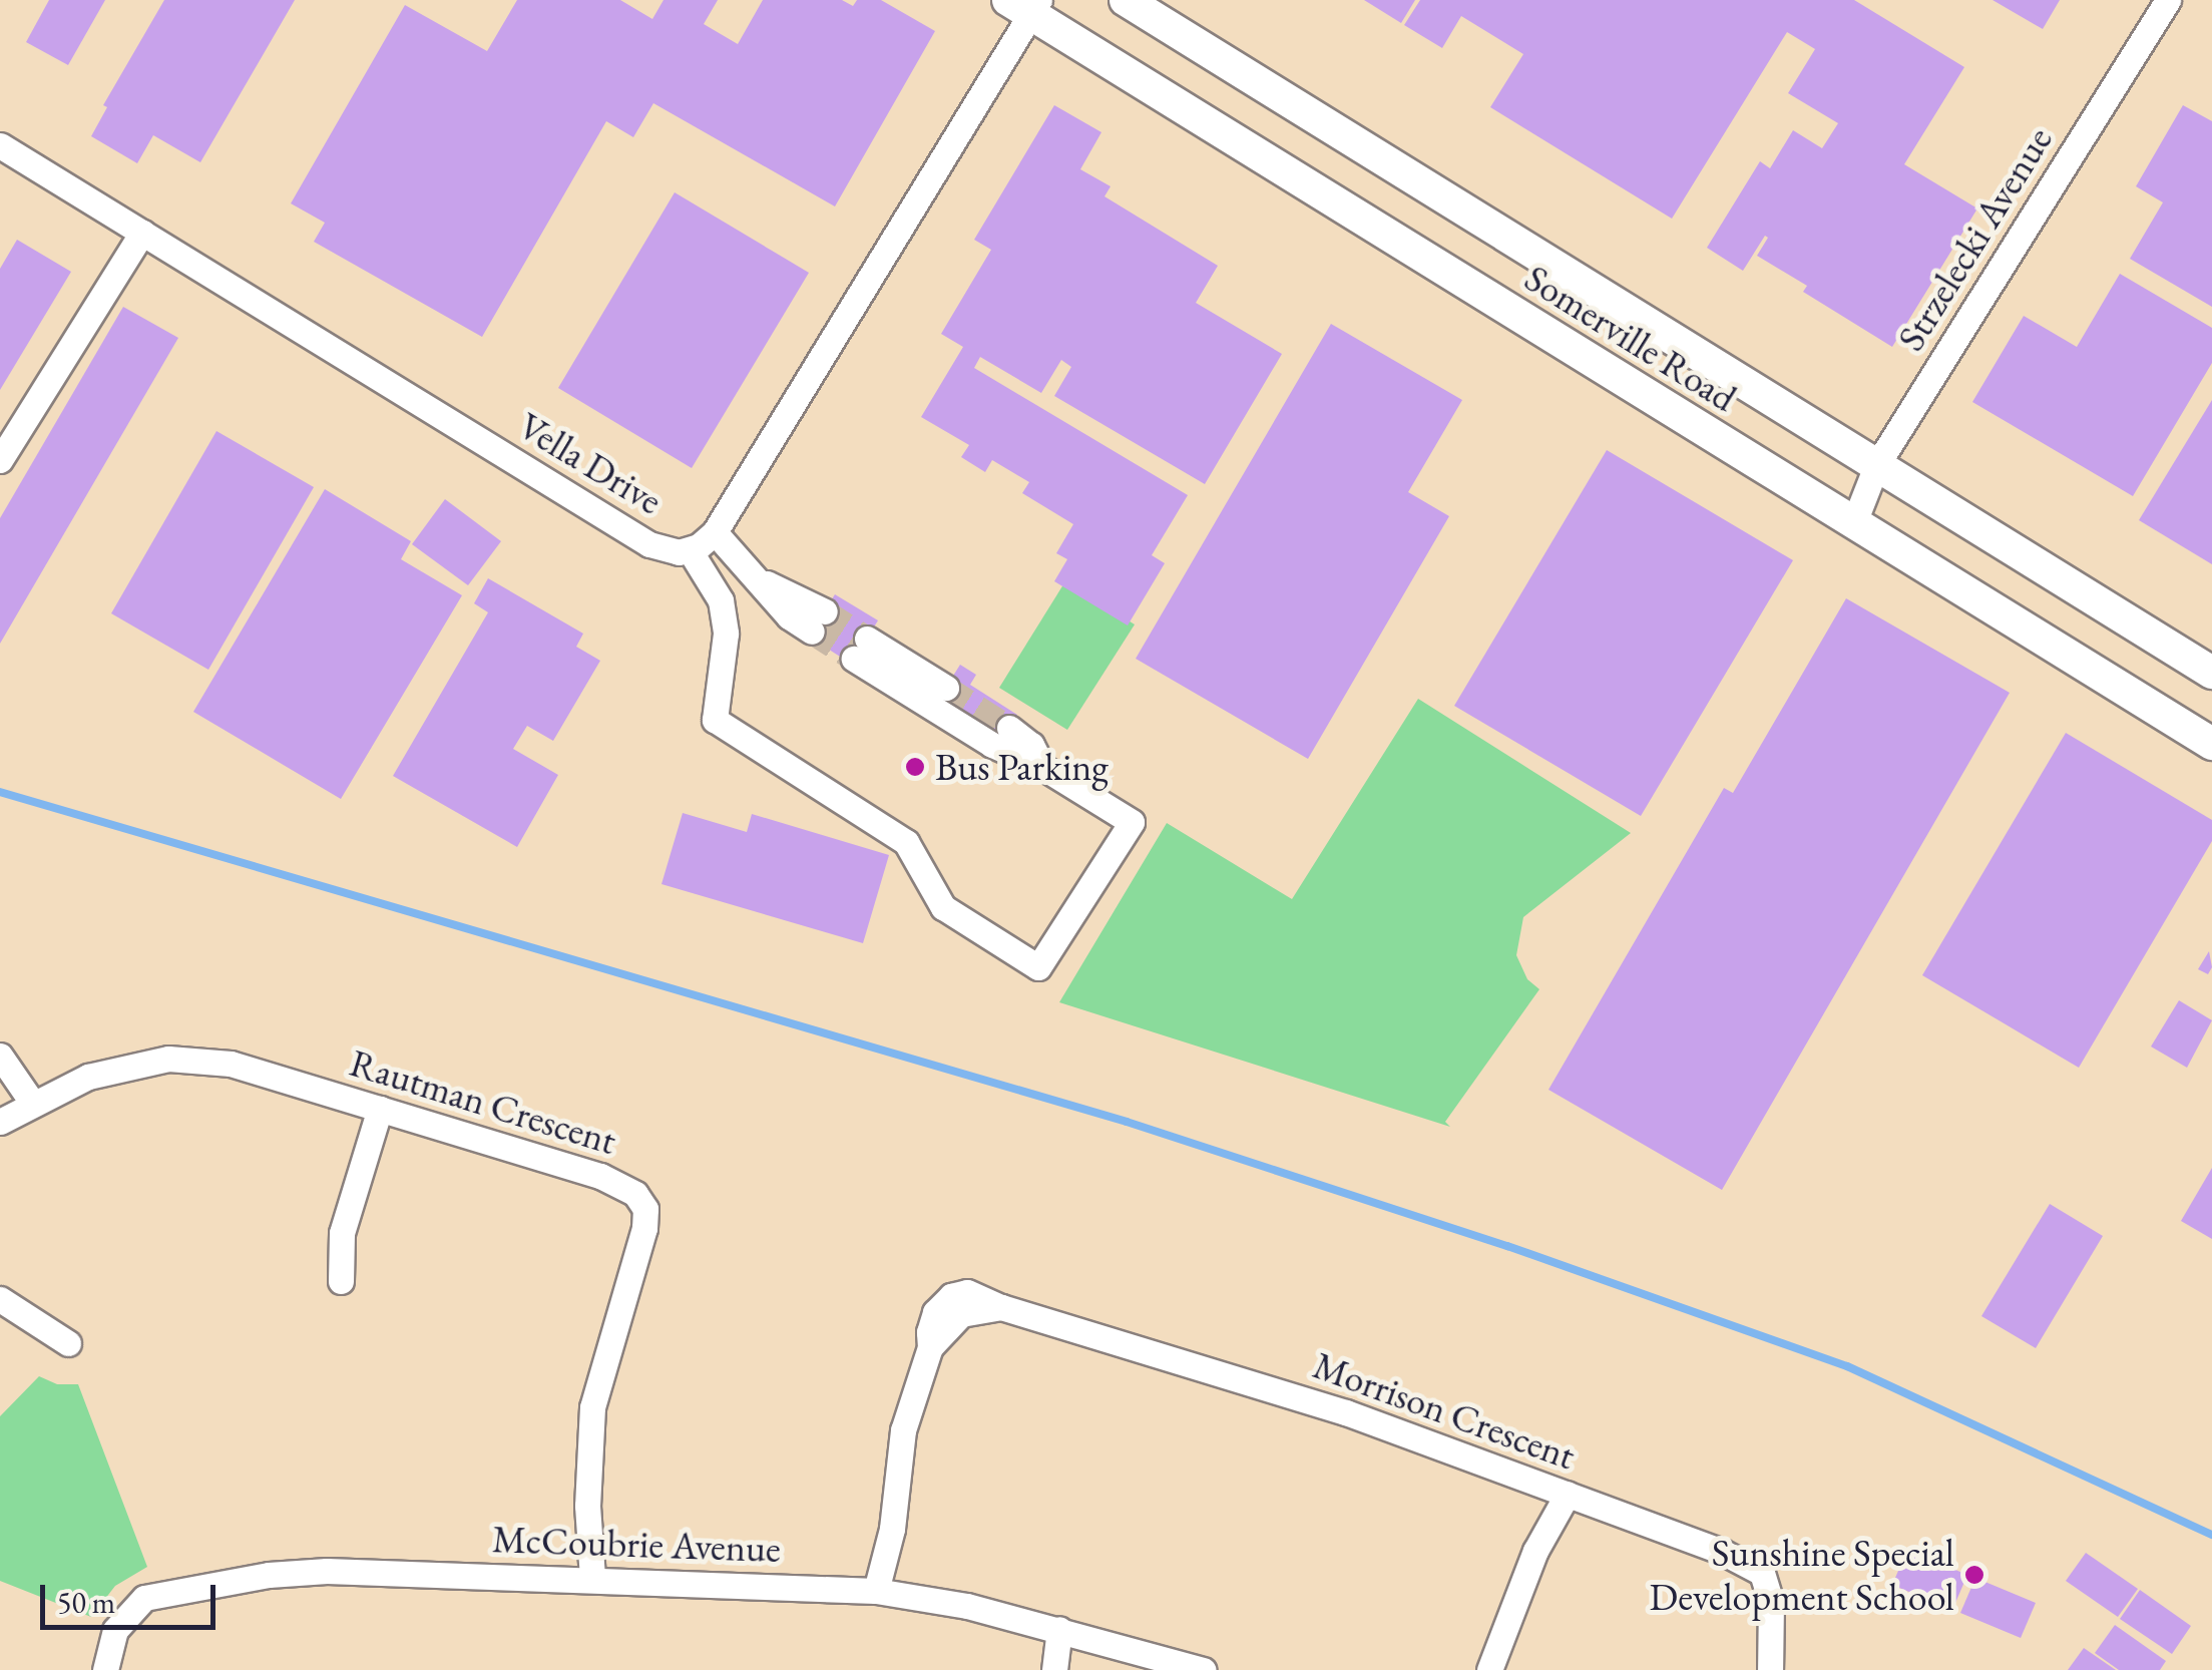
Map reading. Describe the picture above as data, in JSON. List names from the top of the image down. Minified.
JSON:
{"streets":{"main road":["Somerville Road"],"street":["Strzelecki Avenue","Vella Drive","Rautman Crescent","Morrison Crescent","McCoubrie Avenue"]},"crossings":[["Strzelecki Avenue","Somerville Road"],["Somerville Road","Vella Drive"],["Rautman Crescent","McCoubrie Avenue"],["Morrison Crescent","McCoubrie Avenue"]],"places":["Bus Parking","Sunshine Special Development School"],"scale_bar":"50 m"}
